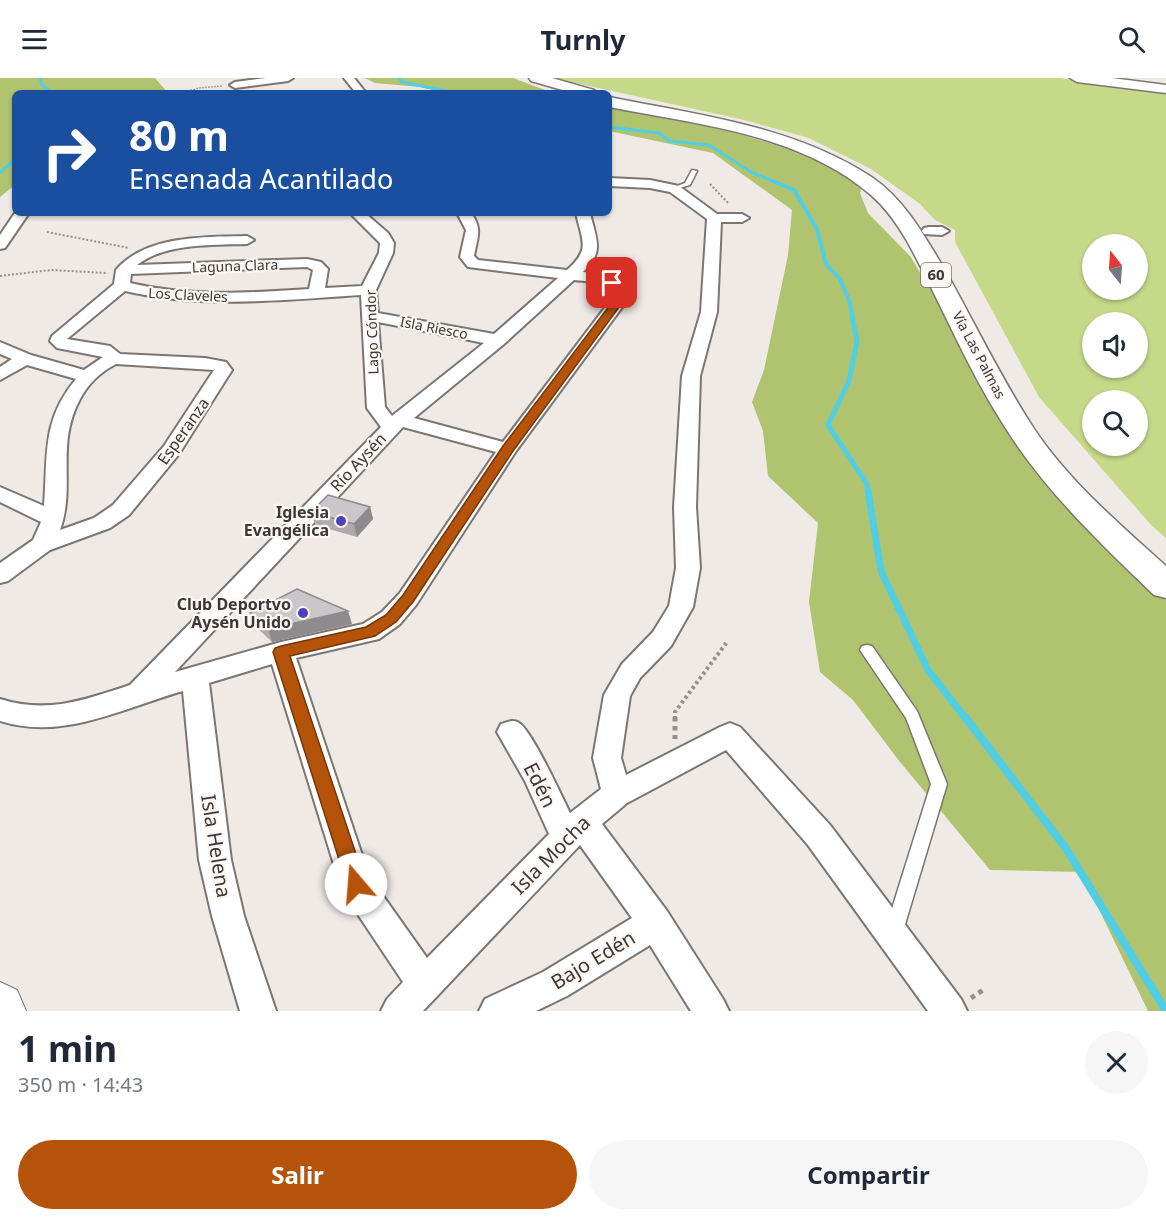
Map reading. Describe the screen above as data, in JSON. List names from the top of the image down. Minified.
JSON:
{"streets":{"highway":["60","Vía Las Palmas"],"street":["Laguna Clara","Los Claveles","Isla Riesco","Lago Cóndor","Esperanza","Río Aysén","Edén","Isla Helena","Isla Mocha","Bajo Edén"]},"crossings":[["Laguna Clara","Los Claveles"],["Los Claveles","Lago Cóndor"],["Isla Riesco","Lago Cóndor"],["Isla Riesco","Río Aysén"],["Lago Cóndor","Río Aysén"],["Edén","Isla Mocha"],["Edén","Bajo Edén"],["Isla Mocha","Bajo Edén"]],"places":["Iglesia Evangélica","Club Deportvo Aysén Unido"],"north":"top","page":{"header":"Turnly","turn":["80 m","Ensenada Acantilado"],"heading":["1 min","350 m · 14:43"],"buttons":["Salir","Compartir"]}}
